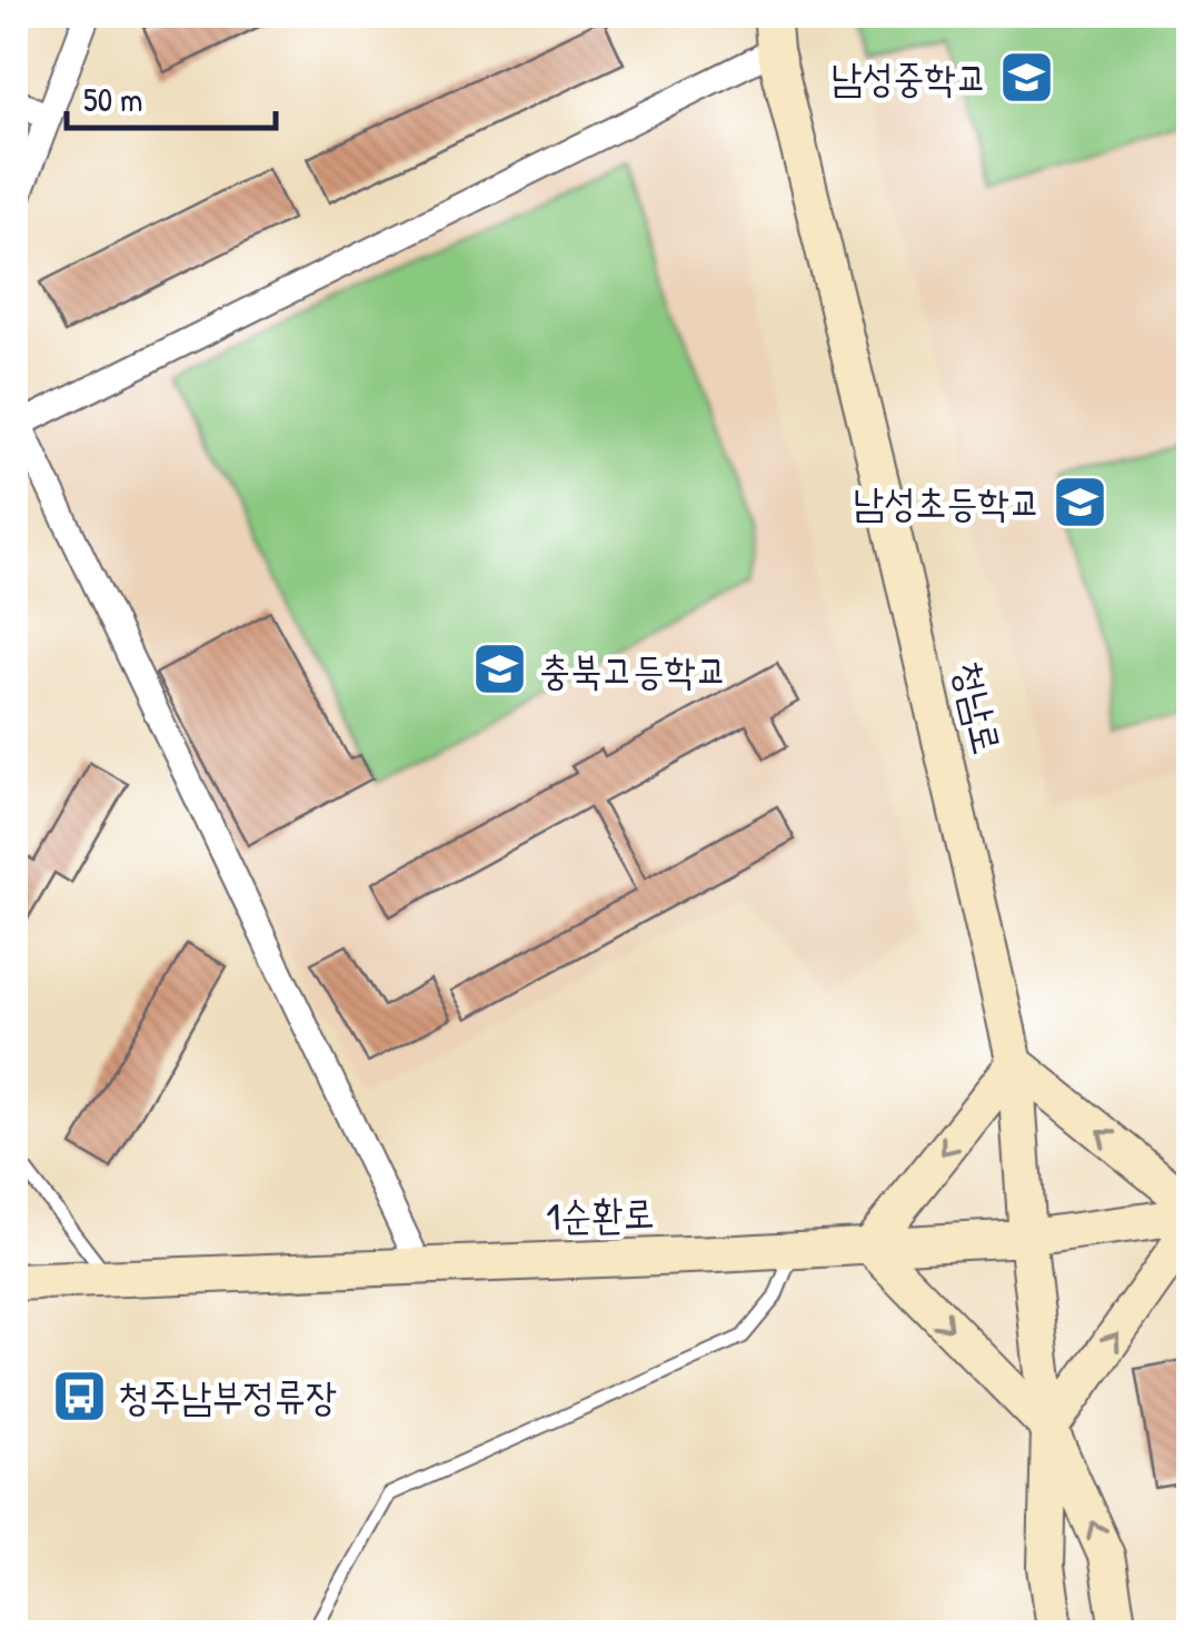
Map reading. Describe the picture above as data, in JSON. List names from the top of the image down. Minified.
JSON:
{"streets":{"main road":["청남로","1순환로"]},"crossings":[["청남로","1순환로"]],"places":{"school or university":["남성중학교","남성초등학교","충북고등학교"],"bus stop":["청주남부정류장"]},"scale_bar":"50 m"}
